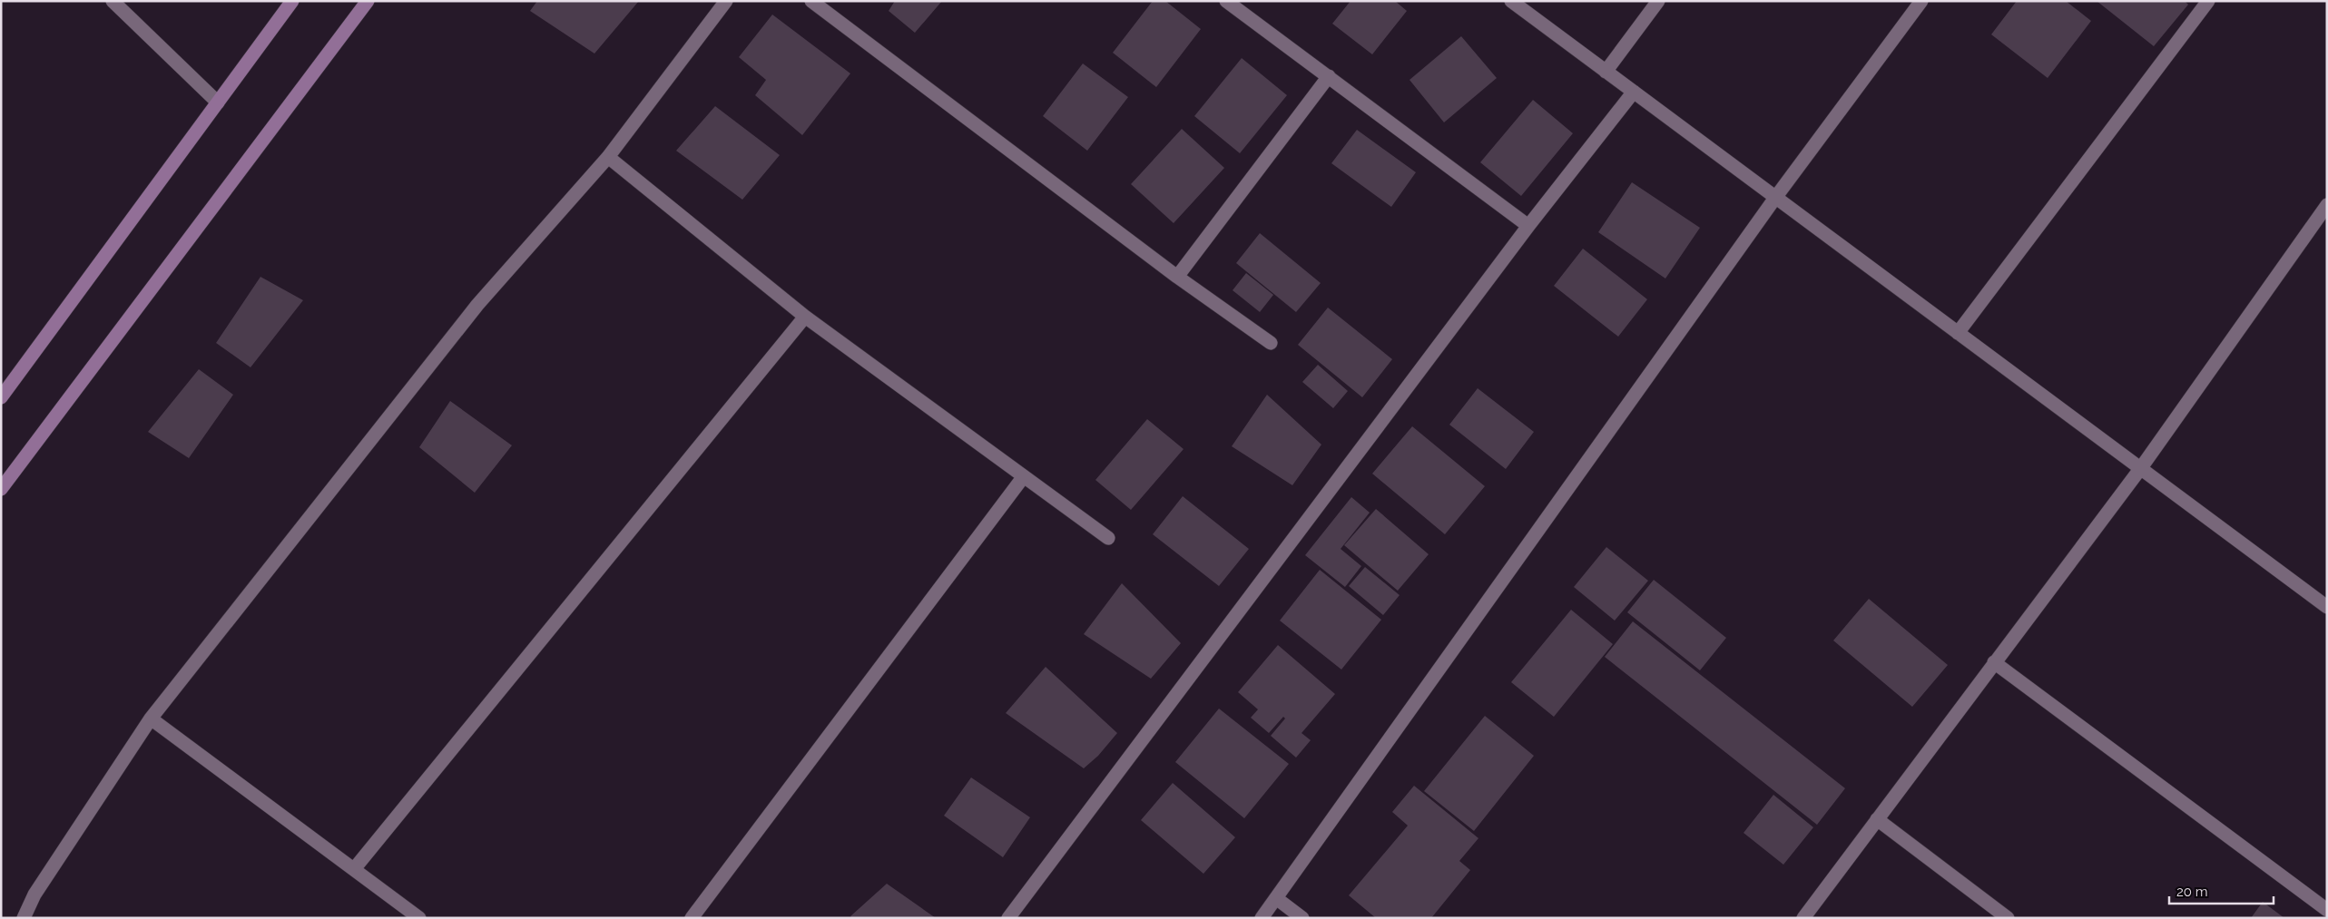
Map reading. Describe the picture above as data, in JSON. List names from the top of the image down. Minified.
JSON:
{"scale_bar":"20 m"}
